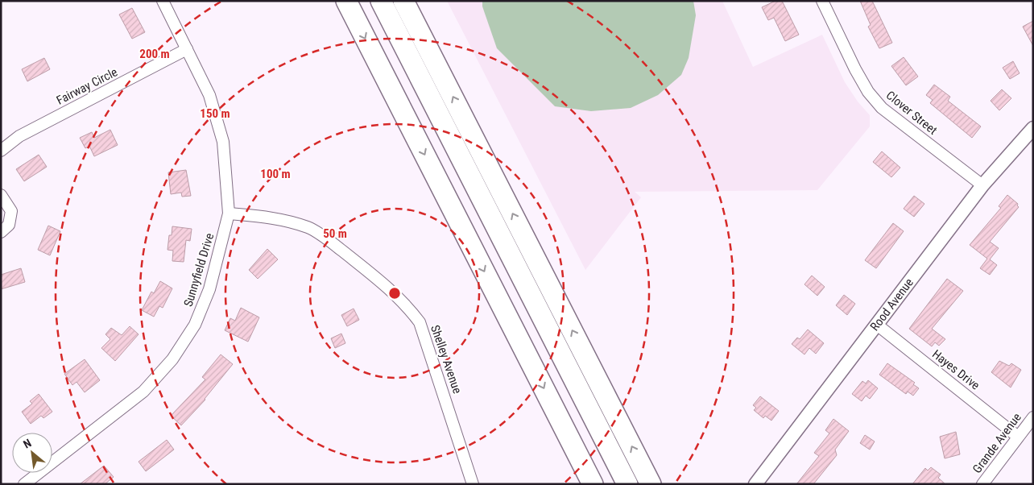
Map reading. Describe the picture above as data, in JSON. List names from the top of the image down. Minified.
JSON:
{"streets":{"street":["Fairway Circle","Clover Street","Sunnyfield Drive","Rood Avenue","Shelley Avenue","Hayes Drive","Grande Avenue"]},"crossings":[["Fairway Circle","Sunnyfield Drive"],["Clover Street","Rood Avenue"],["Sunnyfield Drive","Shelley Avenue"],["Rood Avenue","Hayes Drive"],["Hayes Drive","Grande Avenue"]],"north":"top left","rings":["200 m","150 m","100 m","50 m"]}
